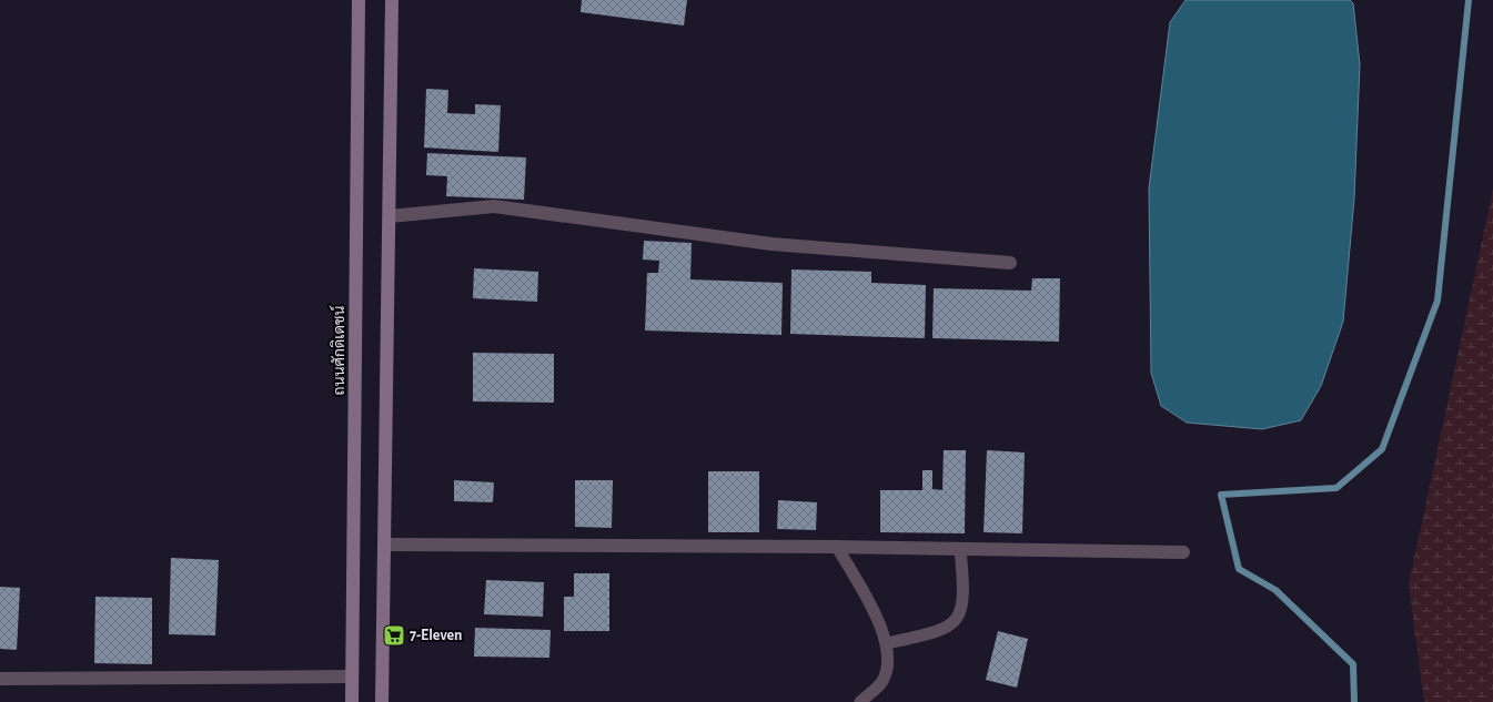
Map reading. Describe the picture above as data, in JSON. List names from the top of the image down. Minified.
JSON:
{"streets":{"main road":["ถนนศักดิเดชน์"]},"places":{"supermarket":["7-Eleven"]}}
